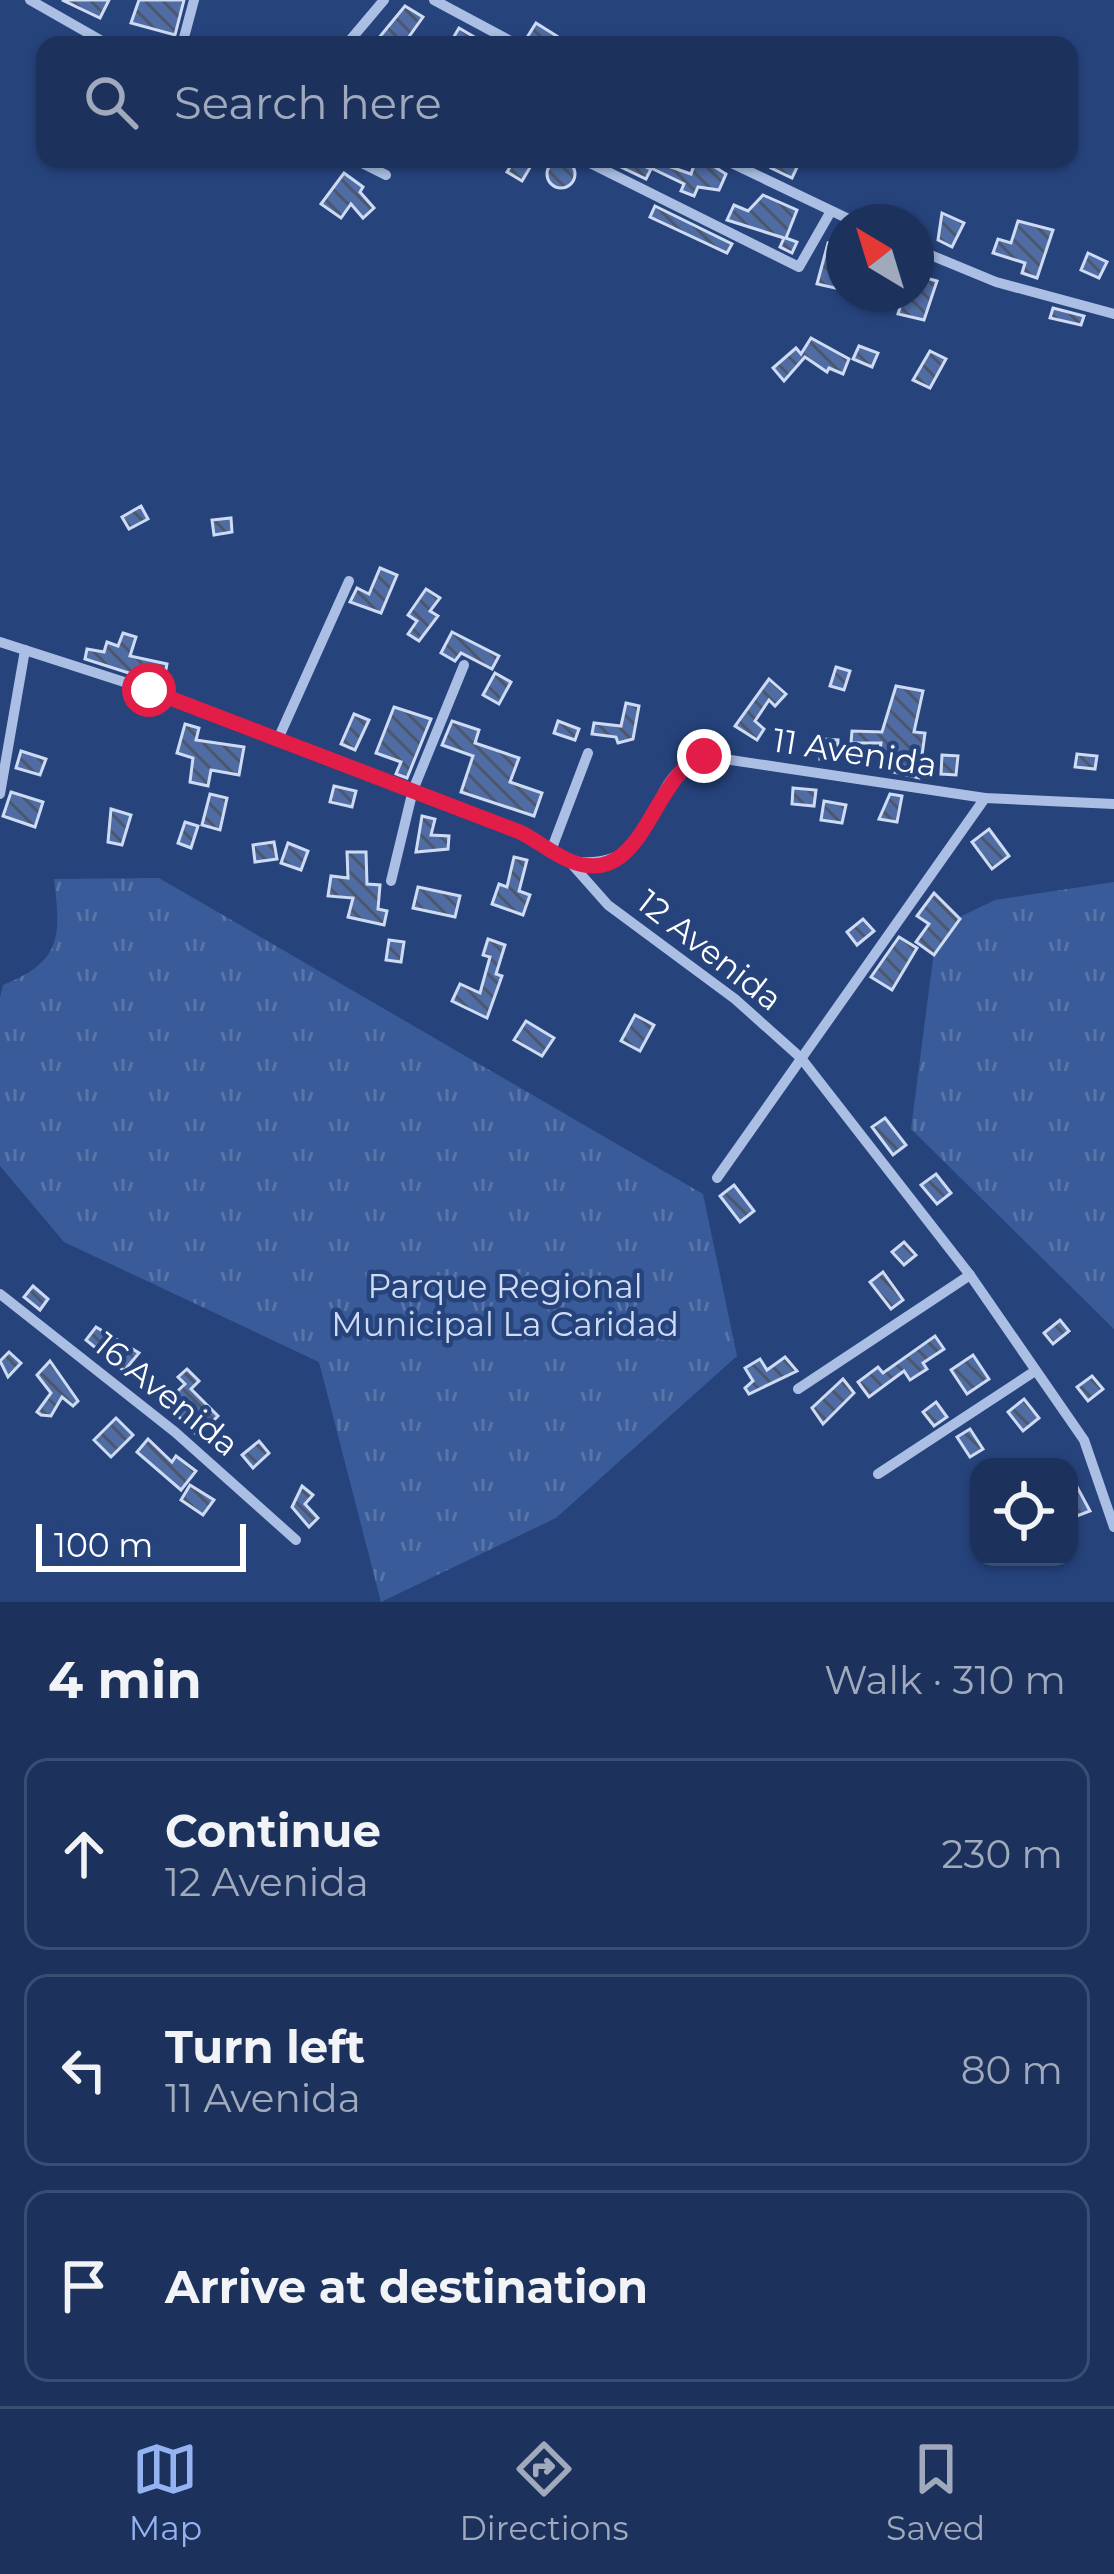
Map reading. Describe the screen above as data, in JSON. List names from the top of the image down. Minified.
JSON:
{"streets":{"street":["11 Avenida","12 Avenida","16 Avenida"]},"crossings":[["11 Avenida","12 Avenida"]],"parks":["Parque Regional Municipal La Caridad"],"scale_bar":"100 m","north":"top left","page":{"search":"Search here","scale":"100 m","heading":["4 min","Walk · 310 m"],"list":[["Continue","12 Avenida","230 m"],["Turn left","11 Avenida","80 m"],"Arrive at destination"],"nav":["Map","Directions","Saved"]}}
